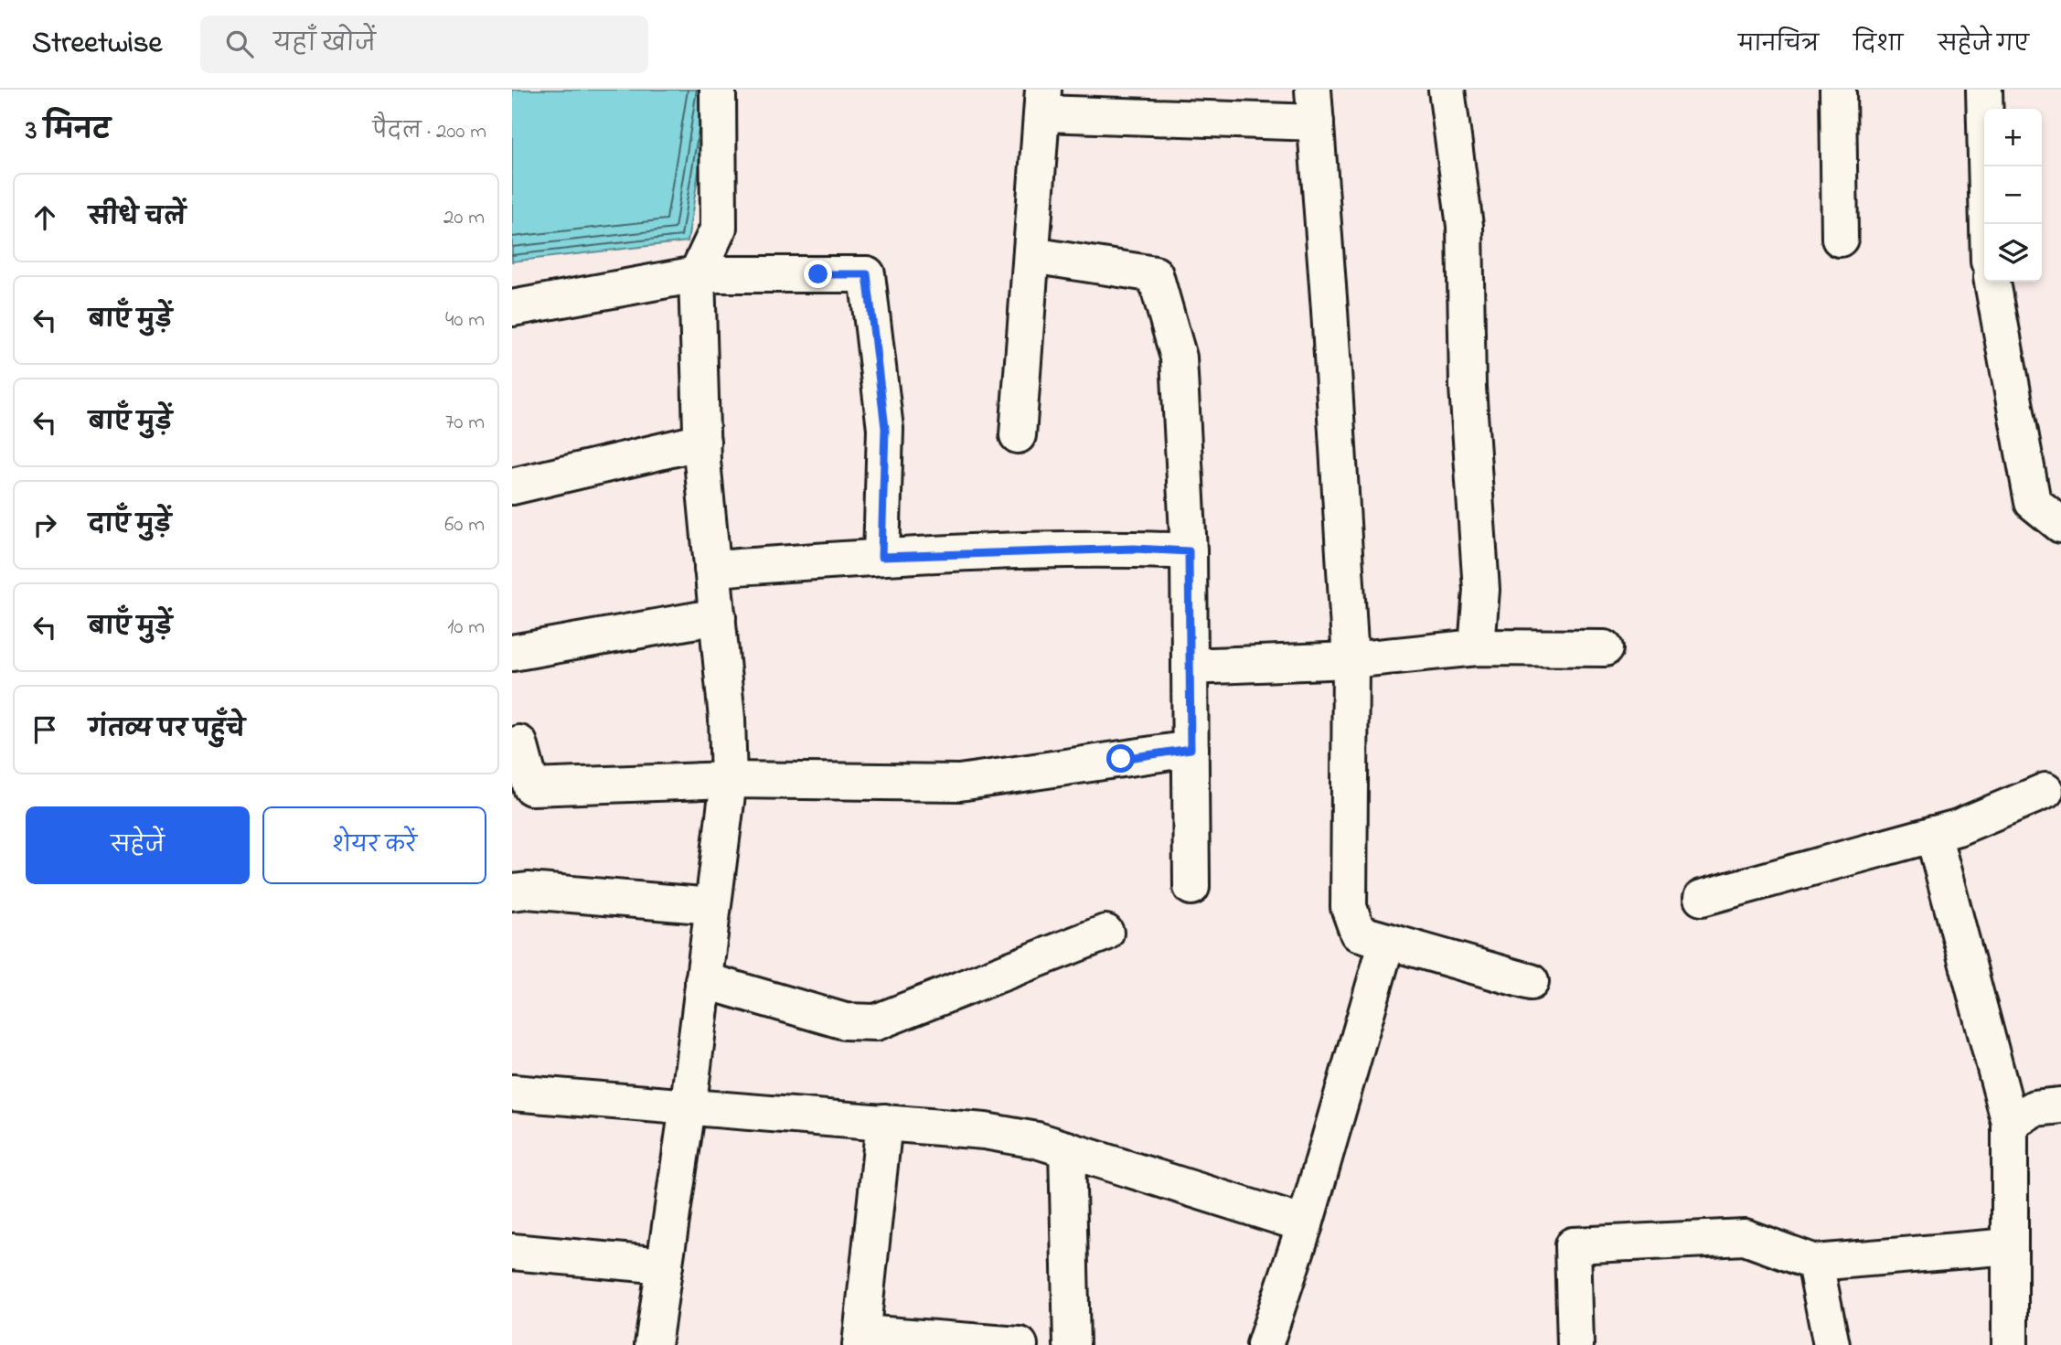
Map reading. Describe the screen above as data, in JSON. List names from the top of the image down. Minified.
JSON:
{"page":{"header":"Streetwise","search":"यहाँ खोजें","nav":["मानचित्र","दिशा","सहेजे गए"],"heading":["3 मिनट","पैदल · 200 m"],"map_buttons":["+","−"],"list":[["सीधे चलें","20 m"],["बाएँ मुड़ें","40 m"],["बाएँ मुड़ें","70 m"],["दाएँ मुड़ें","60 m"],["बाएँ मुड़ें","10 m"],"गंतव्य पर पहुँचे"],"buttons":["सहेजें","शेयर करें"]}}
